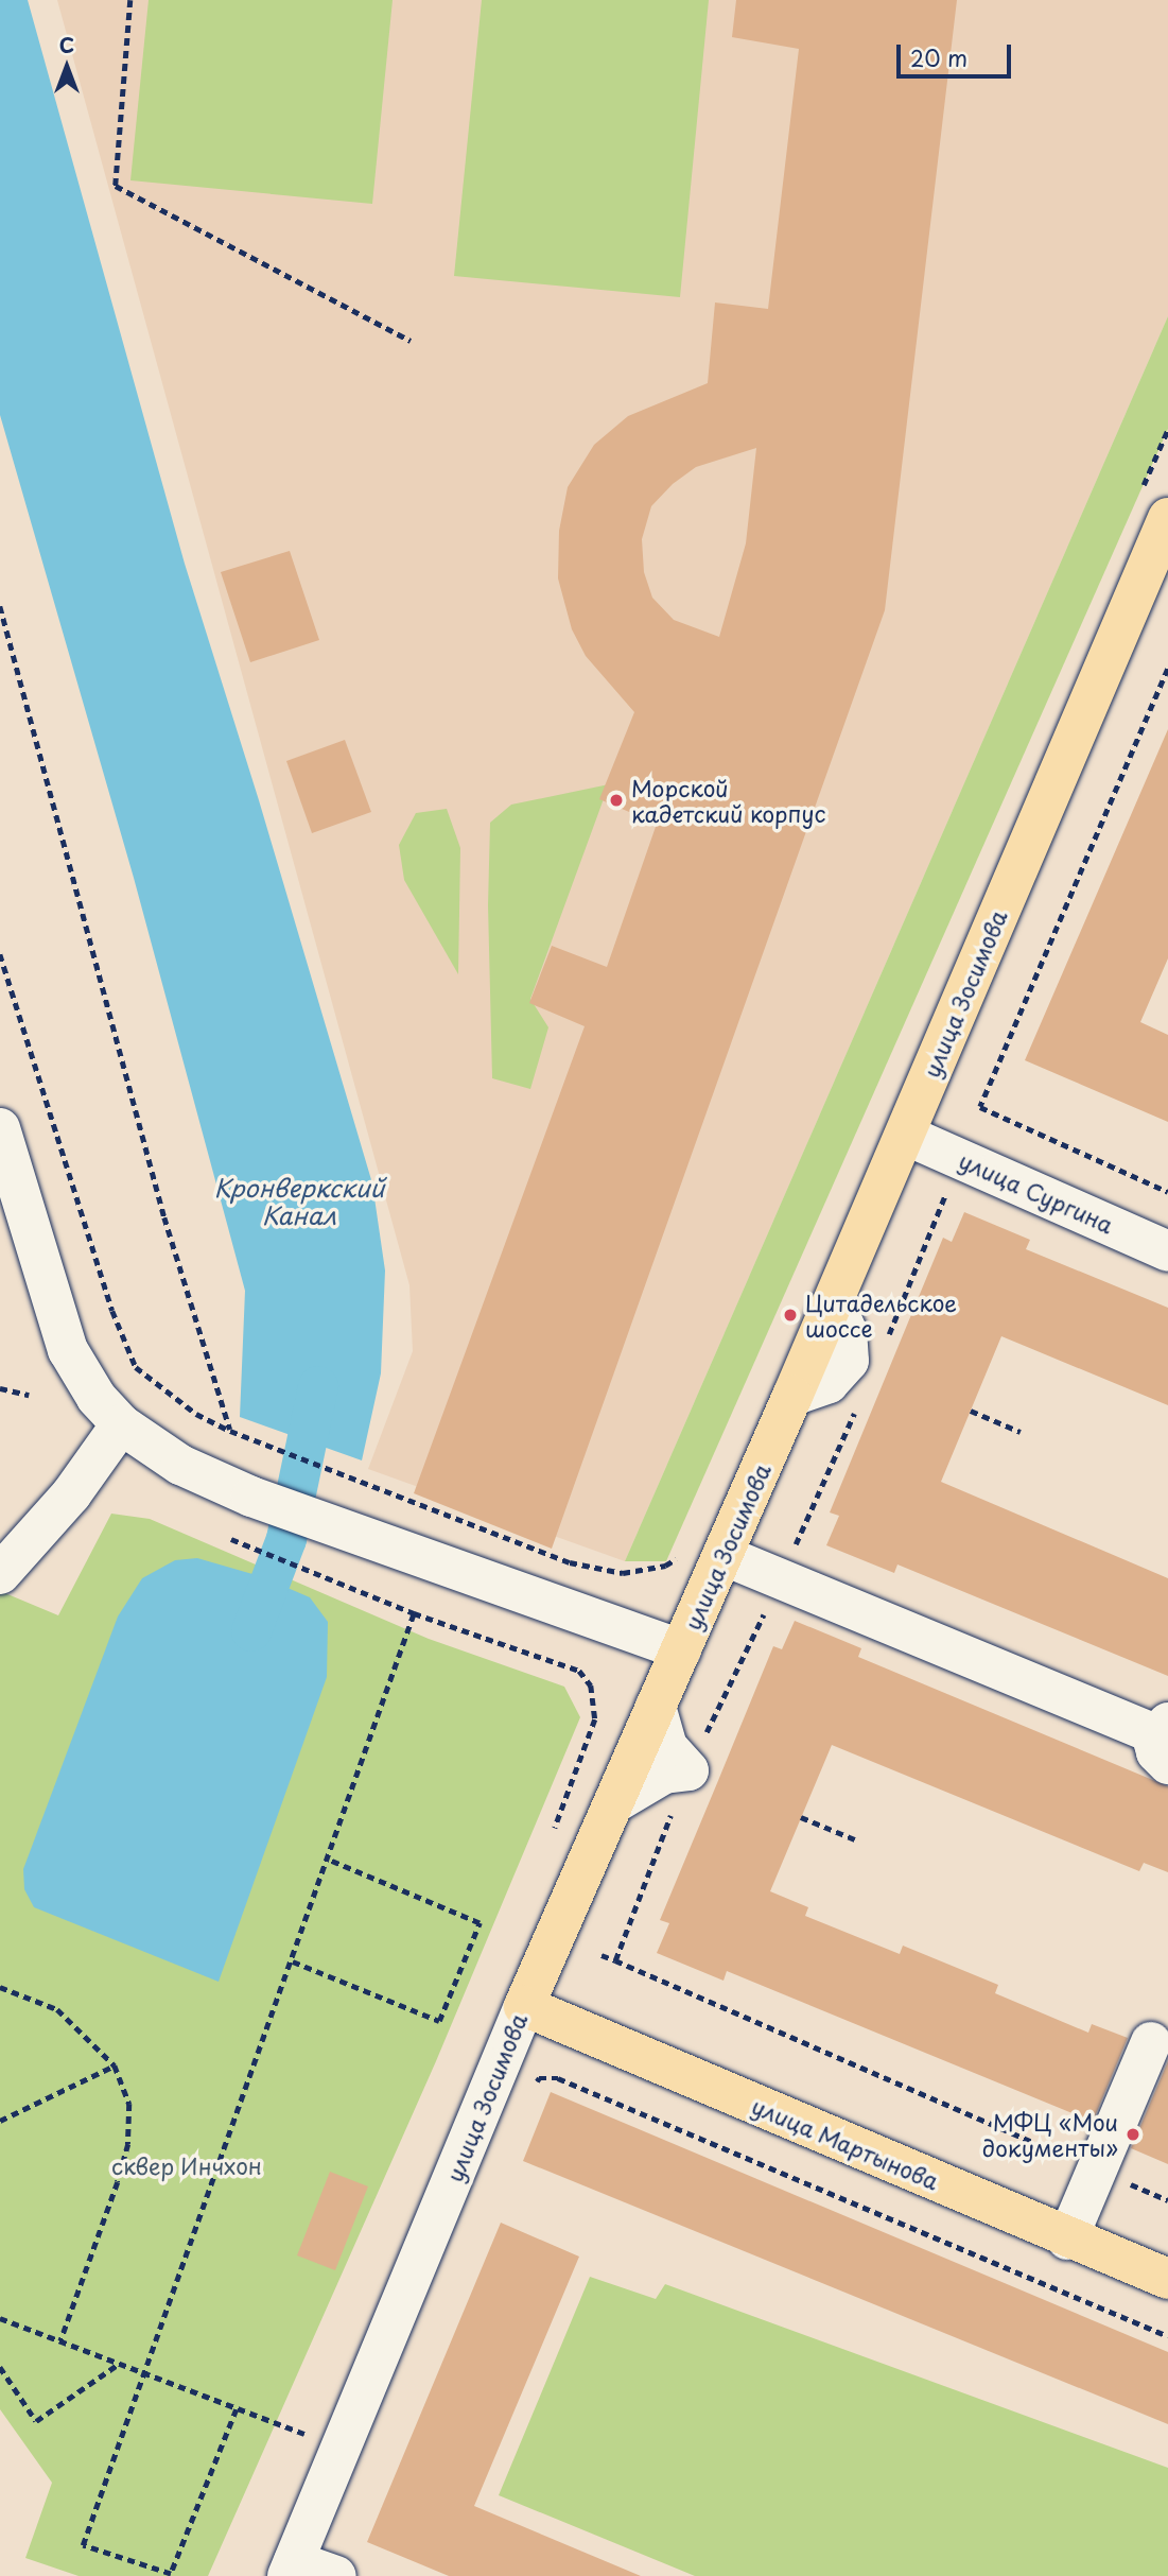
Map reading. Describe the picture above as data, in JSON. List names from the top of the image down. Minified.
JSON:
{"streets":{"main road":["улица Зосимова","улица Мартынова"],"street":["улица Сургина"]},"crossings":[["улица Зосимова","улица Сургина"],["улица Зосимова","улица Мартынова"]],"water":["Кронверкский Канал"],"parks":["сквер Инчхон"],"places":["Морской кадетский корпус","Цитадельское шоссе","МФЦ «Мои документы»"],"scale_bar":"20 m","north":"top"}
